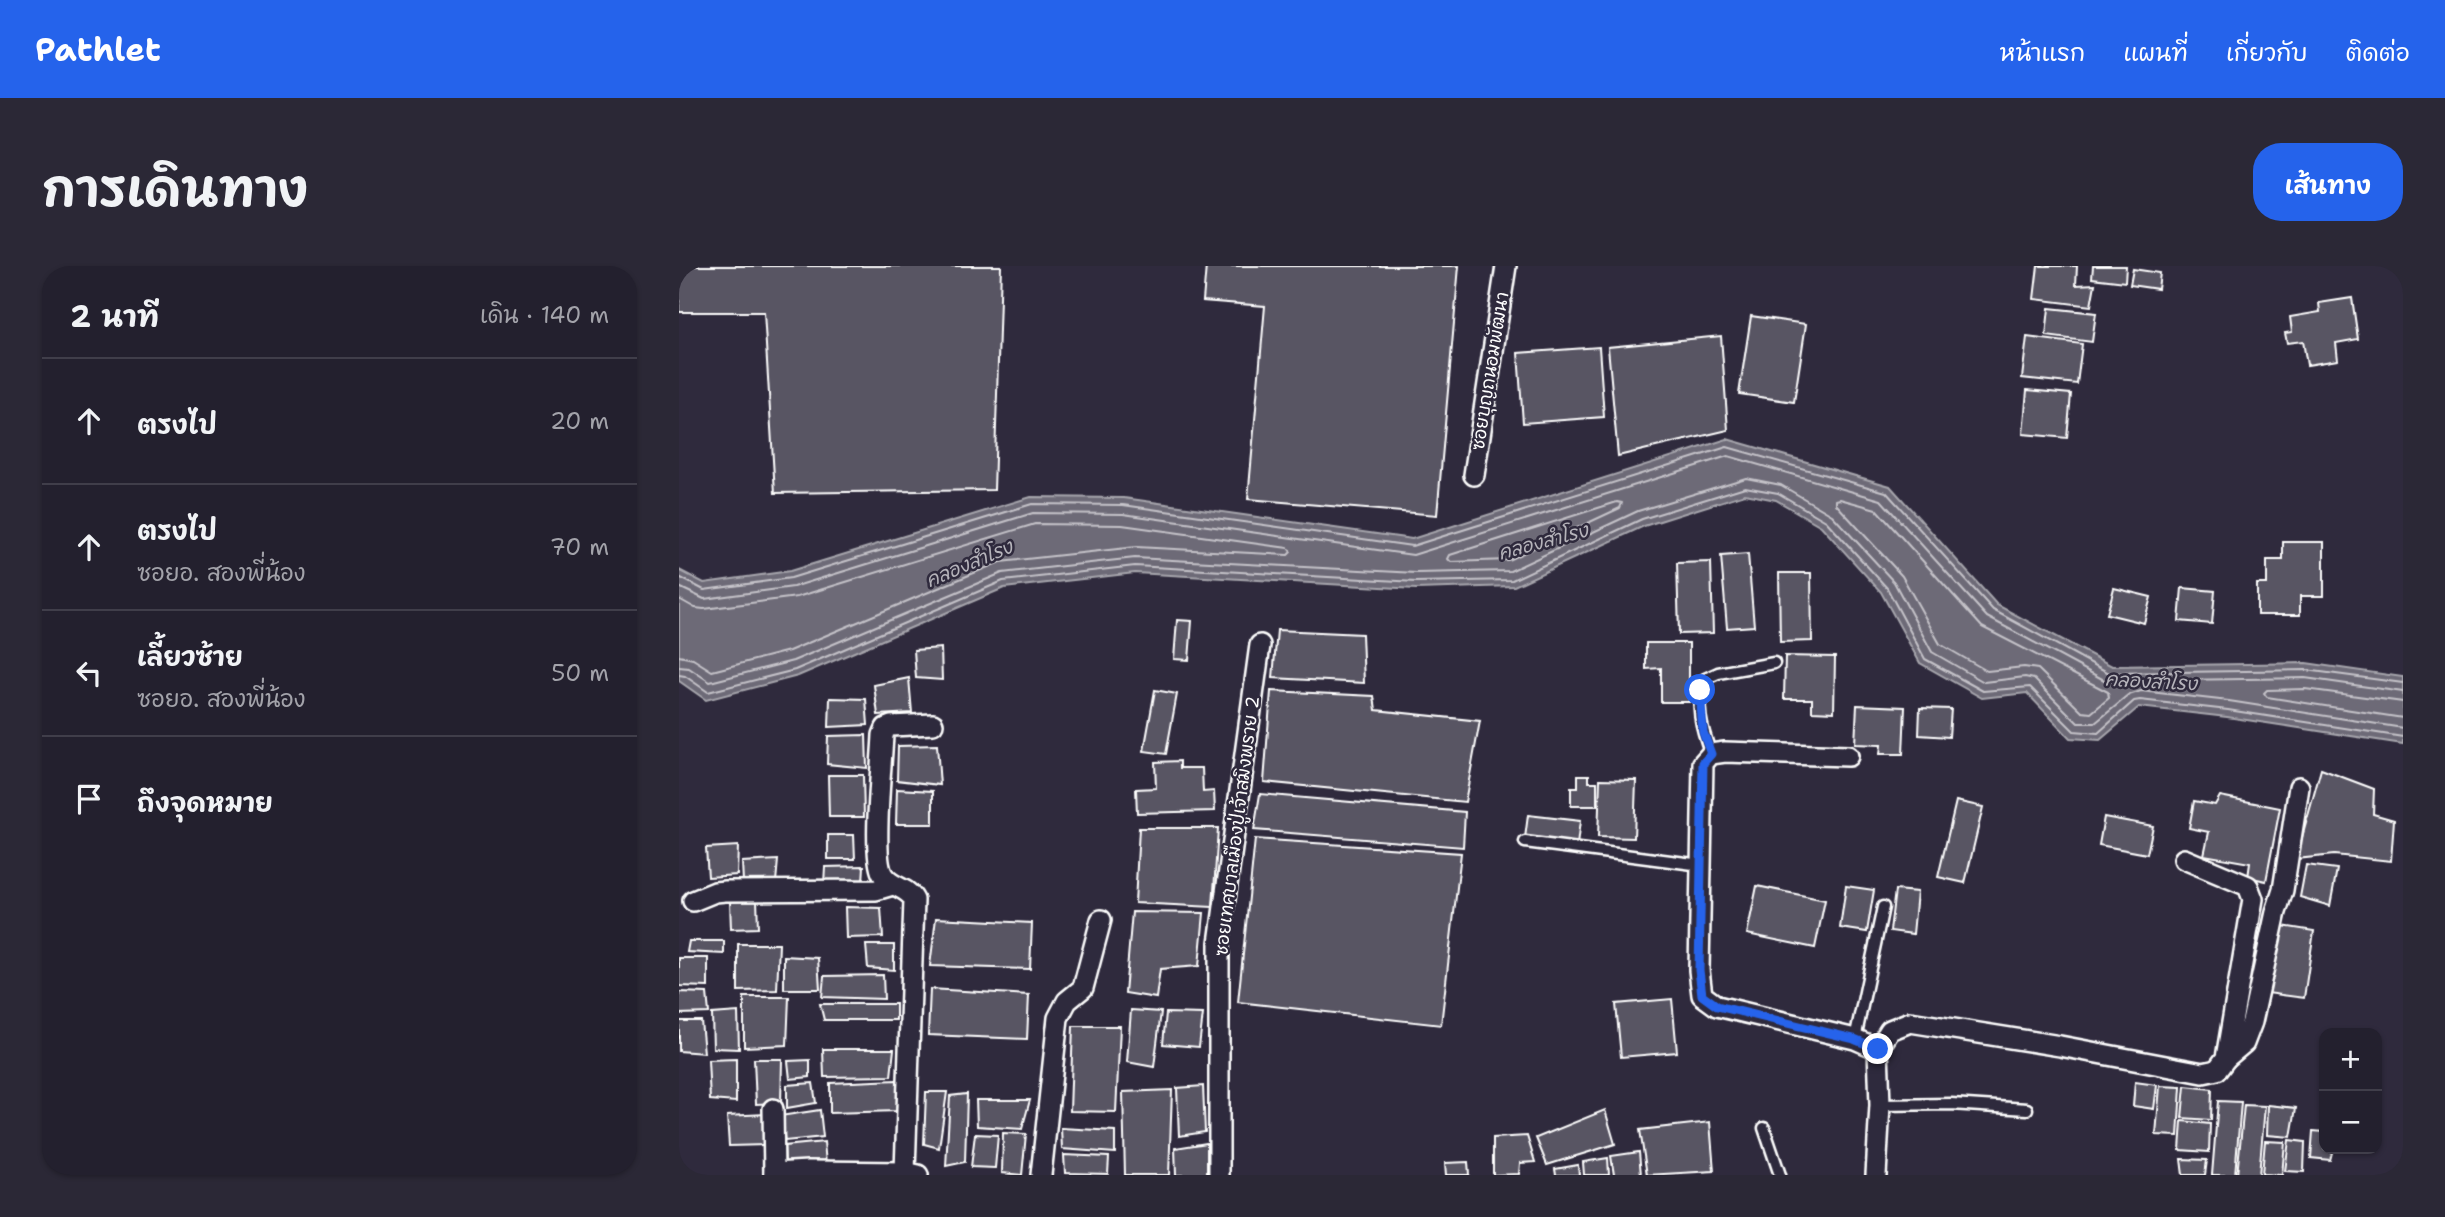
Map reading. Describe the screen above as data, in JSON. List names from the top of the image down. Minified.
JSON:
{"streets":{"street":["ซอยบุญถนอมพัฒนา","ซอยเทศบาลเมืองปู่เจ้าสมิงพราย 2"]},"water":["คลองสำโรง"],"page":{"header":"Pathlet","nav":["หน้าแรก","แผนที่","เกี่ยวกับ","ติดต่อ"],"title":"การเดินทาง","buttons":"เส้นทาง","heading":["2 นาที","เดิน · 140 m"],"list":[["ตรงไป","20 m"],["ตรงไป","ซอยอ. สองพี่น้อง","70 m"],["เลี้ยวซ้าย","ซอยอ. สองพี่น้อง","50 m"],"ถึงจุดหมาย"],"map_buttons":["+","−"]}}
